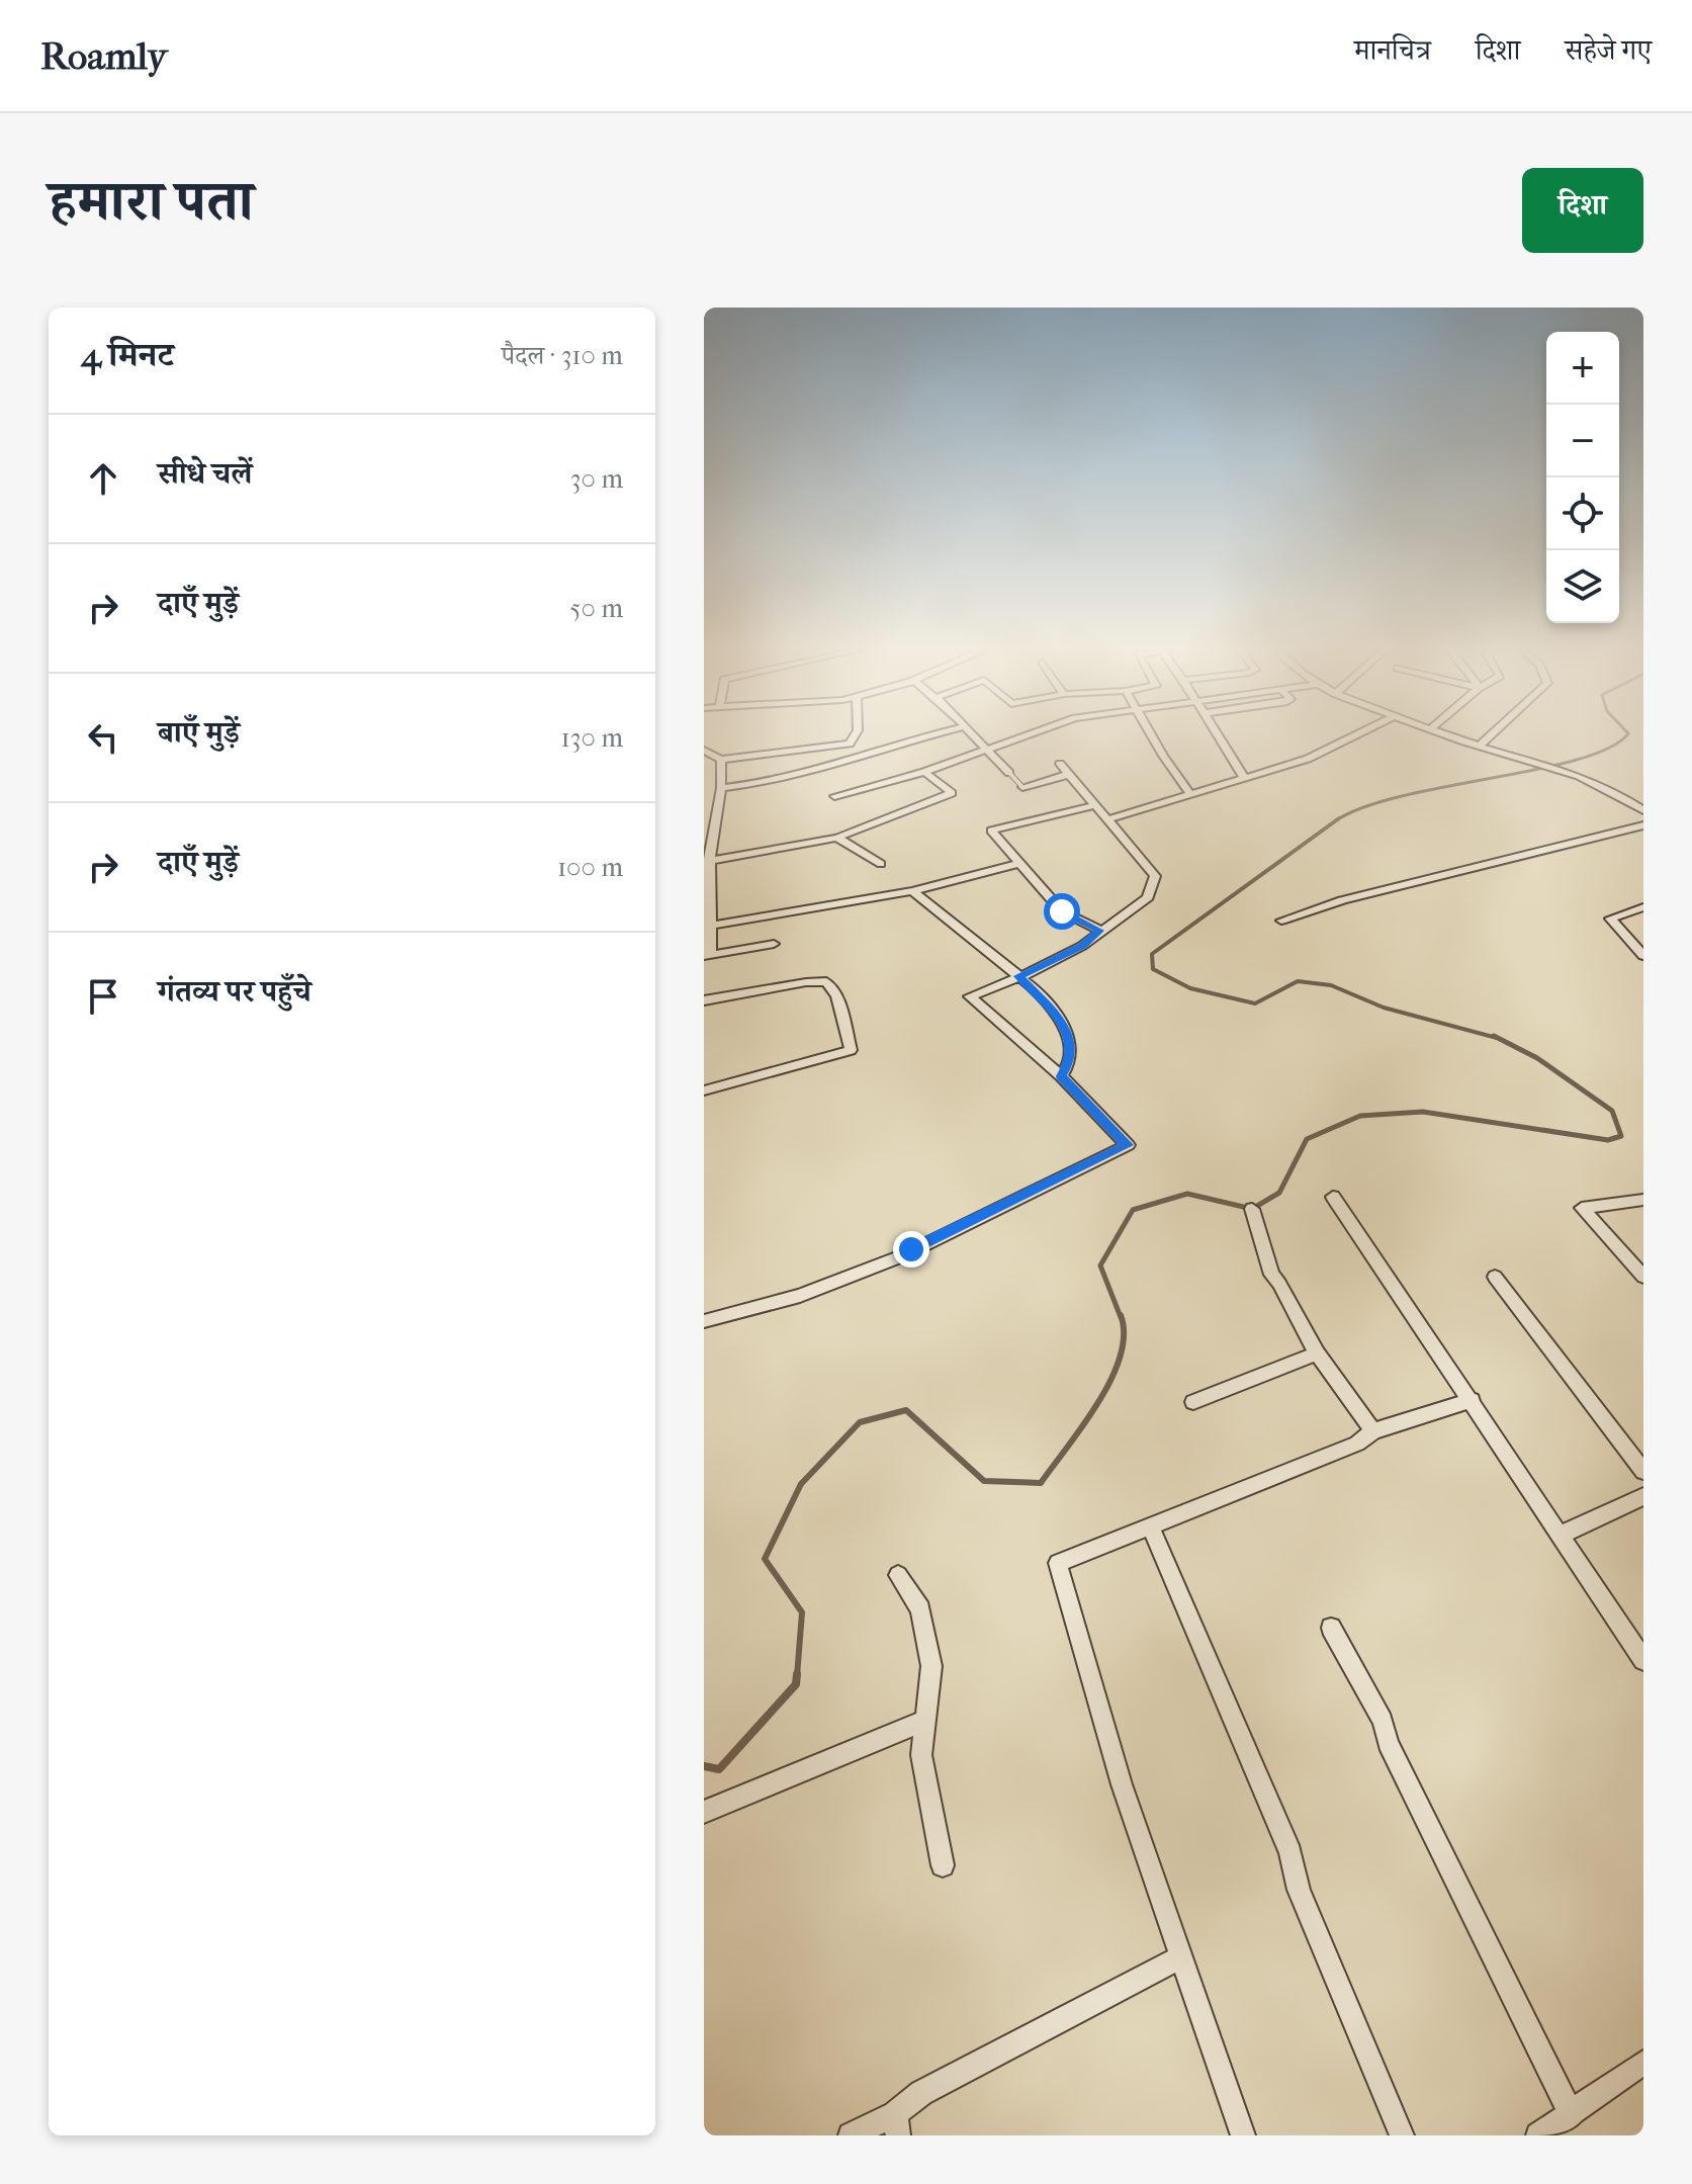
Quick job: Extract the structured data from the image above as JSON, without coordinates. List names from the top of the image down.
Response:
{
  "page": {
    "header": "Roamly",
    "nav": ["मानचित्र", "दिशा", "सहेजे गए"],
    "title": "हमारा पता",
    "buttons": "दिशा",
    "heading": ["4 मिनट", "पैदल · 310 m"],
    "map_buttons": ["+", "−"],
    "list": [
      ["सीधे चलें", "30 m"],
      ["दाएँ मुड़ें", "50 m"],
      ["बाएँ मुड़ें", "130 m"],
      ["दाएँ मुड़ें", "100 m"],
      "गंतव्य पर पहुँचे"
    ]
  }
}
